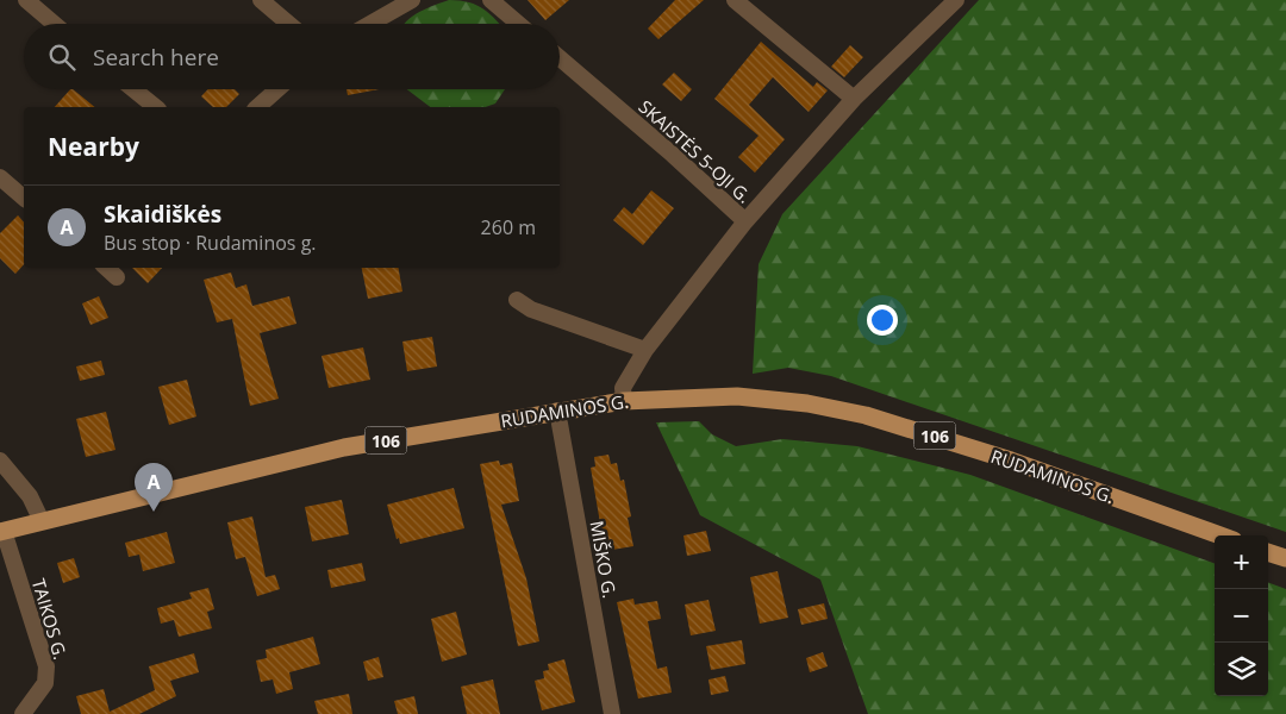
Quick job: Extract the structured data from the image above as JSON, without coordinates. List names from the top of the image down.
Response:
{
  "streets": {
    "main road": ["RUDAMINOS G.", "106"],
    "street": ["SKAISTĖS 5-OJI G.", "MIŠKO G.", "TAIKOS G."]
  },
  "crossings": [
    ["SKAISTĖS 5-OJI G.", "RUDAMINOS G."],
    ["RUDAMINOS G.", "MIŠKO G."],
    ["RUDAMINOS G.", "TAIKOS G."]
  ],
  "page": {
    "search": "Search here",
    "heading": "Nearby",
    "list": [
      {
        "mark": "A",
        "name": "Skaidiškės",
        "note": "Bus stop · Rudaminos g.",
        "value": "260 m"
      }
    ],
    "pins": "A",
    "map_buttons": ["+", "−"]
  }
}
